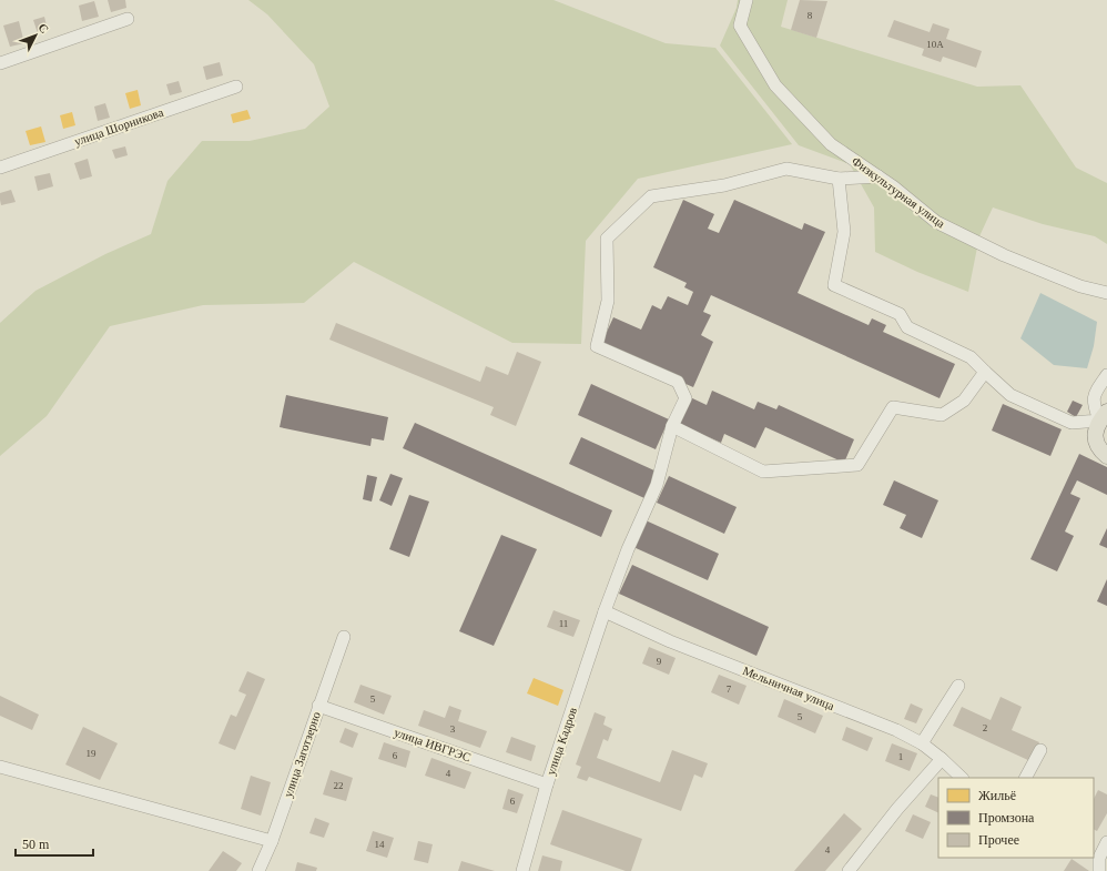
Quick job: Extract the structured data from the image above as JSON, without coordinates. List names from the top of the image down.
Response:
{
  "streets": {
    "street": [
      "улица Шорникова",
      "Физкультурная улица",
      "Мельничная улица",
      "улица Кадров",
      "улица ИВГРЭС",
      "улица Заготзерно"
    ]
  },
  "crossings": [
    ["Мельничная улица", "улица Кадров"],
    ["улица Кадров", "улица ИВГРЭС"],
    ["улица ИВГРЭС", "улица Заготзерно"]
  ],
  "house_numbers": [
    "8",
    "10А",
    "11",
    "9",
    "7",
    "5",
    "5",
    "2",
    "3",
    "19",
    "6",
    "1",
    "4",
    "22",
    "6",
    "14",
    "4"
  ],
  "legend": ["Жильё", "Промзона", "Прочее"],
  "scale_bar": "50 m",
  "north": "top right"
}
